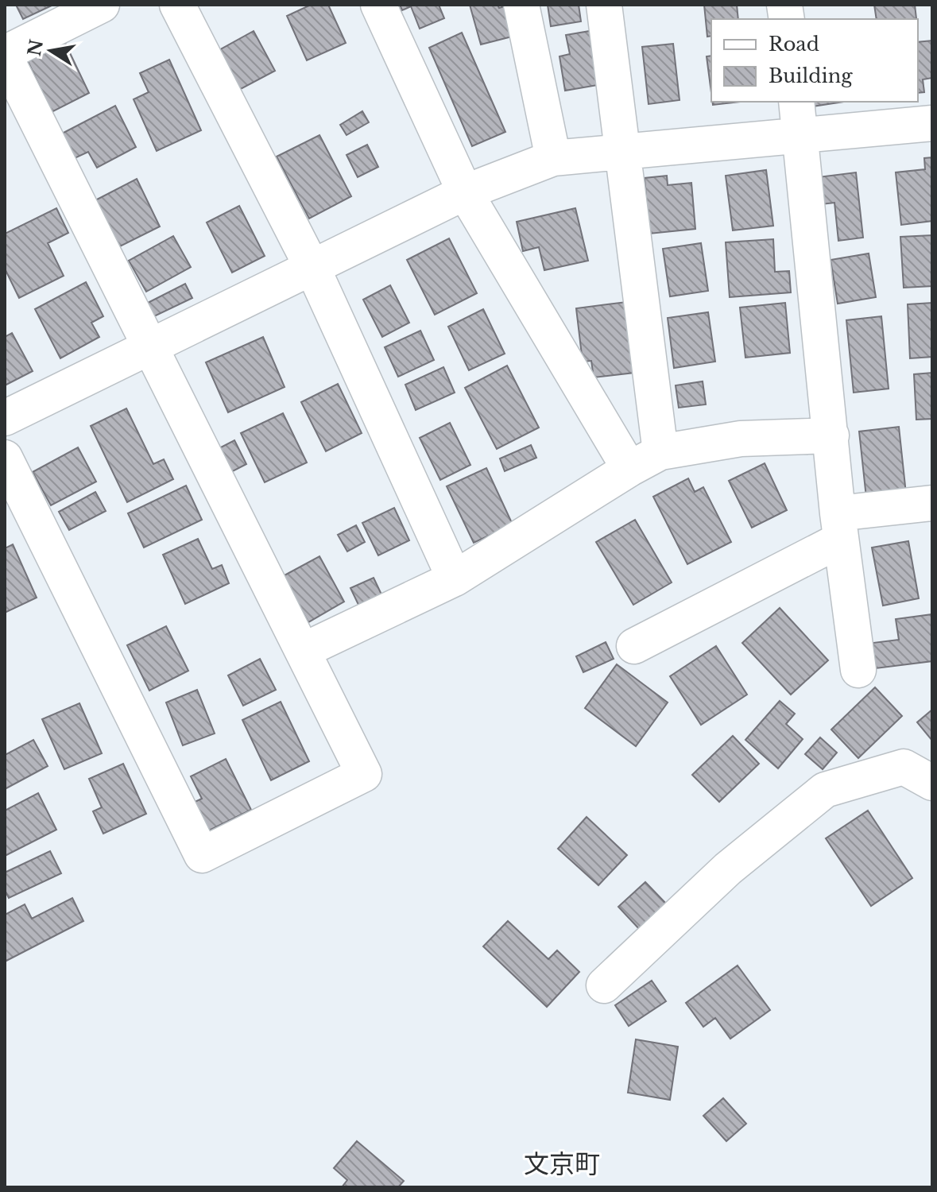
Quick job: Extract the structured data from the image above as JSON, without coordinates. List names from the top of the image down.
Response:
{
  "districts": ["文京町"],
  "legend": ["Road", "Building"],
  "north": "left"
}
